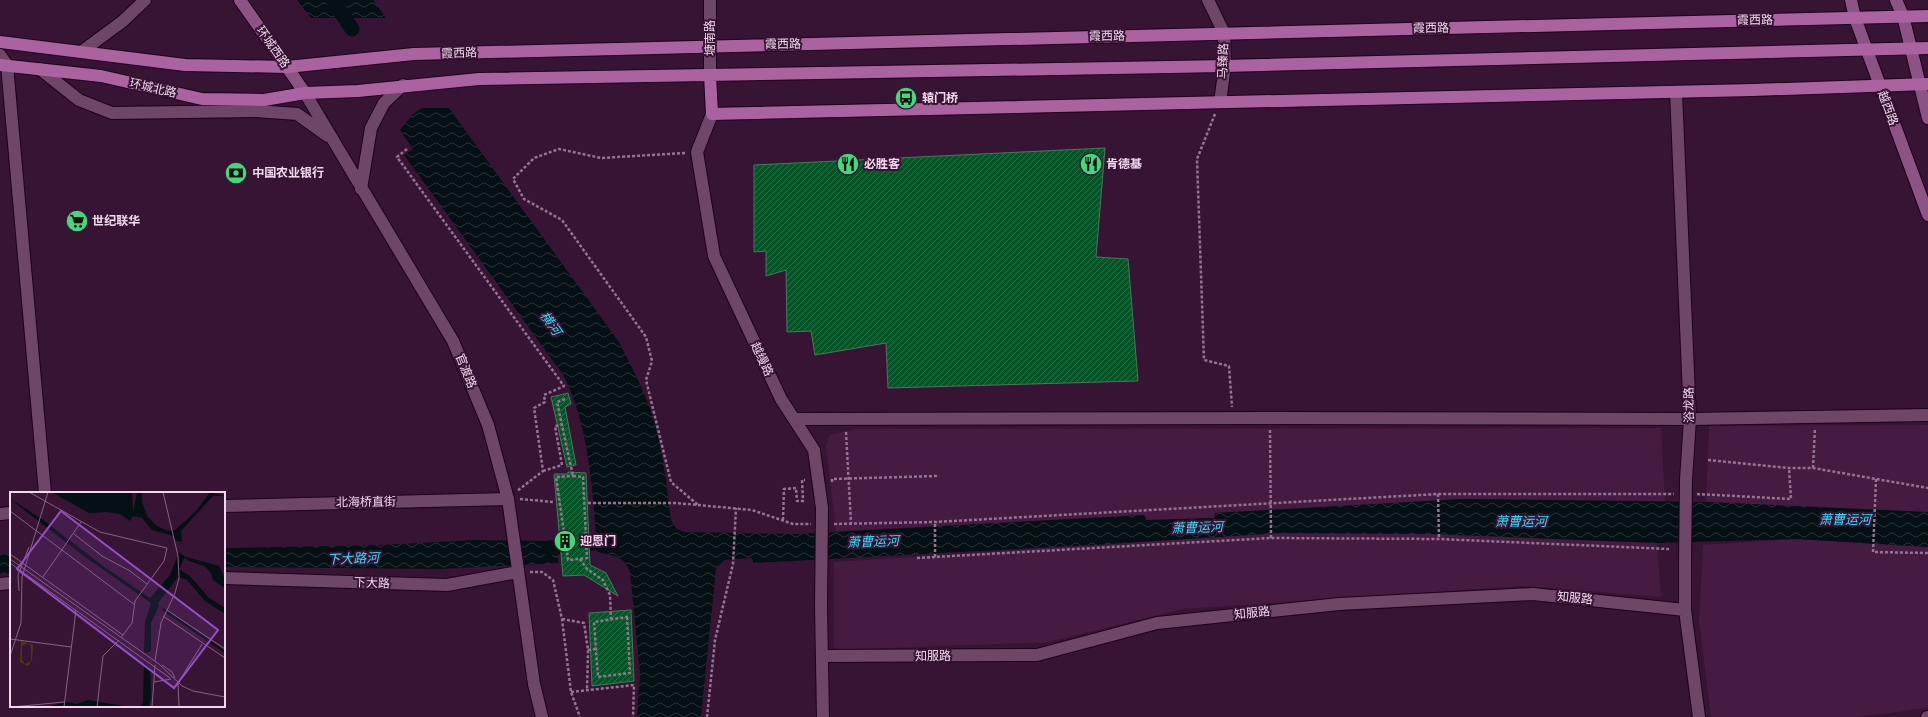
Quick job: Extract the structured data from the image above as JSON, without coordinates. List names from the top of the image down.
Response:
{
  "streets": {
    "main road": [
      "霞西路",
      "环城西路",
      "环城北路",
      "越西路"
    ],
    "street": [
      "塘南路",
      "马臻路",
      "越缦路",
      "官渡路",
      "浴龙路",
      "北海桥直街",
      "下大路",
      "知服路"
    ]
  },
  "crossings": [
    ["霞西路", "塘南路"],
    ["霞西路", "环城西路"],
    ["霞西路", "马臻路"],
    ["霞西路", "环城北路"],
    ["霞西路", "越西路"],
    ["环城西路", "环城北路"],
    ["环城西路", "官渡路"],
    ["环城北路", "官渡路"],
    ["越缦路", "知服路"],
    ["官渡路", "北海桥直街"],
    ["官渡路", "下大路"],
    ["浴龙路", "知服路"]
  ],
  "water": ["横河", "萧曹运河", "下大路河"],
  "places": {
    "bus stop": ["辕门桥"],
    "restaurant": ["必胜客", "肯德基"],
    "bank": ["中国农业银行"],
    "supermarket": ["世纪联华"],
    "building": ["迎恩门"]
  }
}
